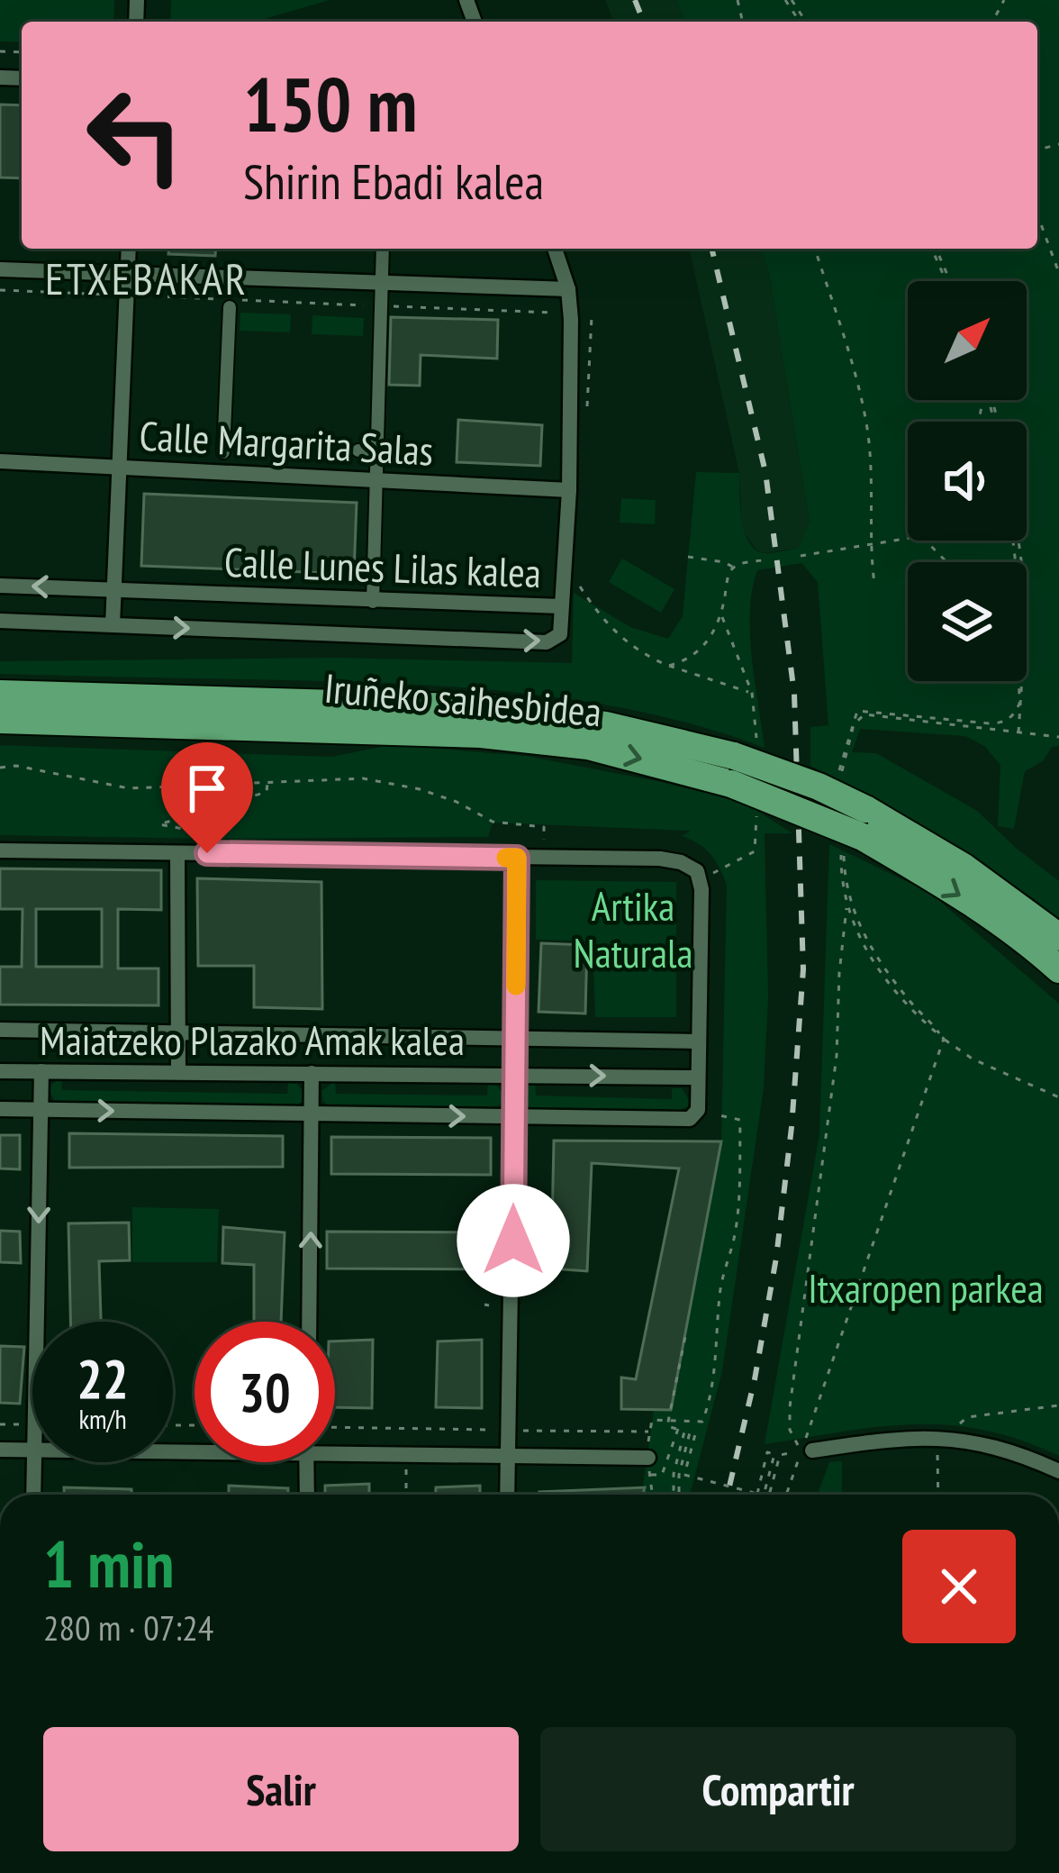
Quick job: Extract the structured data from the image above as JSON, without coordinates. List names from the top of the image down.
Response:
{
  "streets": {
    "highway": ["Iruñeko saihesbidea"],
    "street": ["Calle Margarita Salas", "Calle Lunes Lilas kalea", "Maiatzeko Plazako Amak kalea"]
  },
  "districts": ["ETXEBAKAR"],
  "parks": ["Artika Naturala", "Itxaropen parkea"],
  "north": "top right",
  "page": {
    "turn": ["150 m", "Shirin Ebadi kalea"],
    "speed": "22 km/h",
    "limit": "30",
    "heading": ["1 min", "280 m · 07:24"],
    "buttons": ["Salir", "Compartir"]
  }
}
